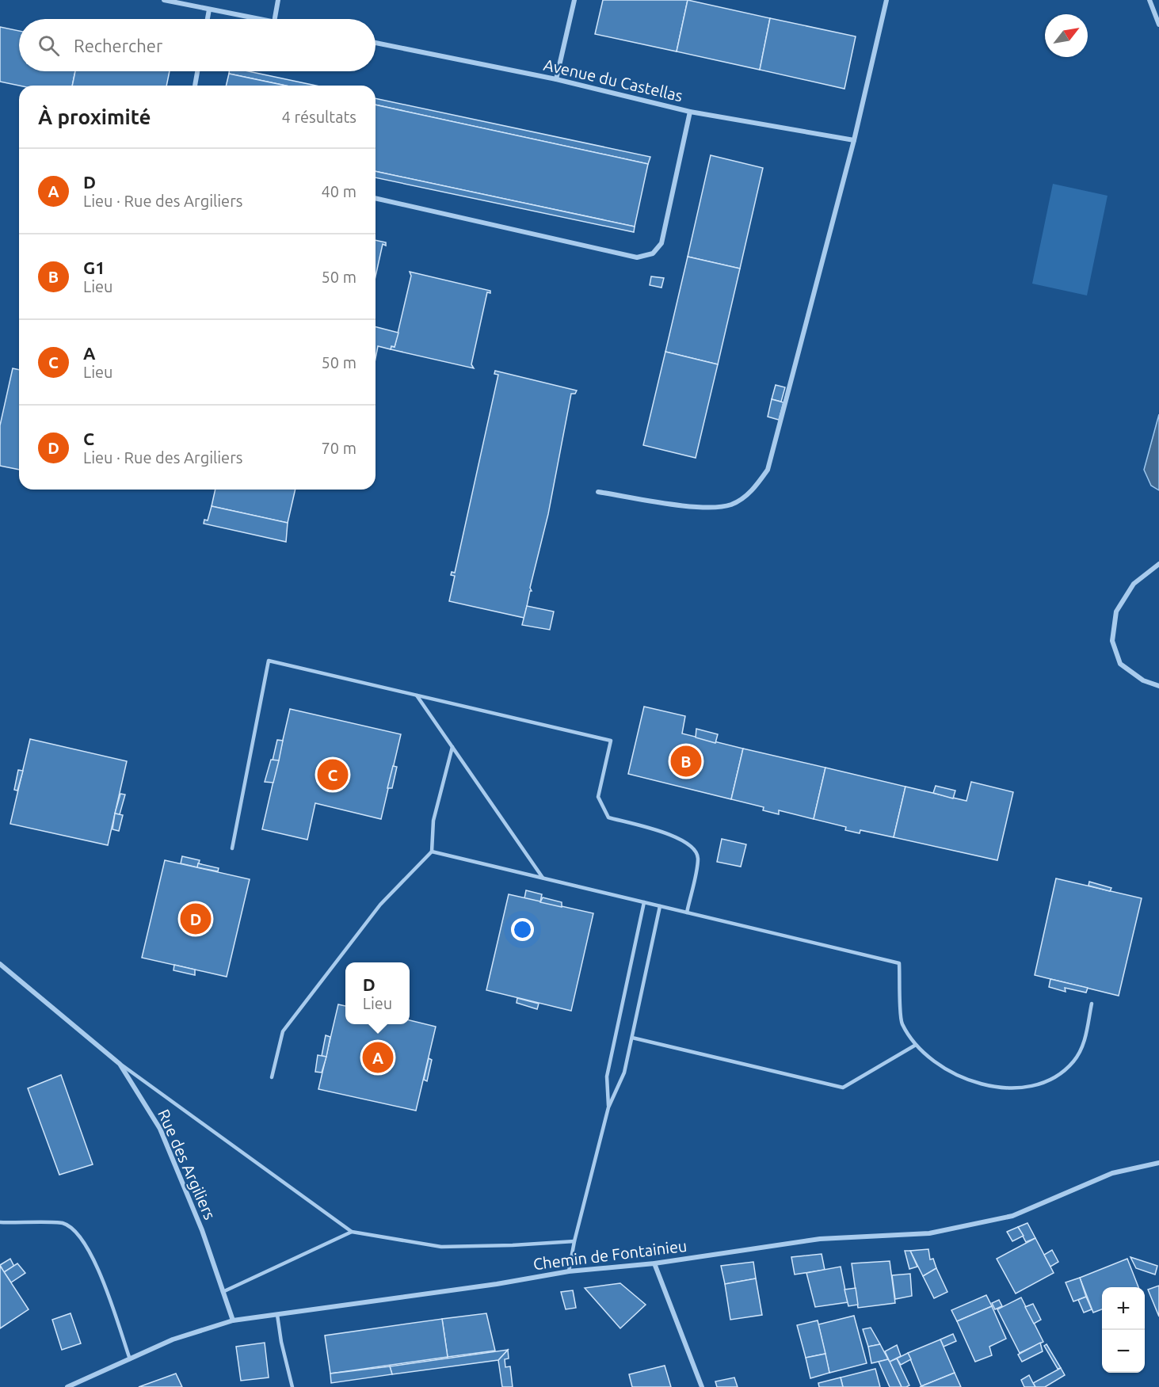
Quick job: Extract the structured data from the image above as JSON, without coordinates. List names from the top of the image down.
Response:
{
  "streets": {
    "street": ["Avenue du Castellas", "Rue des Argiliers", "Chemin de Fontainieu"]
  },
  "crossings": [
    ["Rue des Argiliers", "Chemin de Fontainieu"]
  ],
  "north": "top right",
  "page": {
    "search": "Rechercher",
    "heading": ["À proximité", "4 résultats"],
    "list": [
      {
        "mark": "A",
        "name": "D",
        "note": "Lieu · Rue des Argiliers",
        "value": "40 m"
      },
      {
        "mark": "B",
        "name": "G1",
        "note": "Lieu",
        "value": "50 m"
      },
      {
        "mark": "C",
        "name": "A",
        "note": "Lieu",
        "value": "50 m"
      },
      {
        "mark": "D",
        "name": "C",
        "note": "Lieu · Rue des Argiliers",
        "value": "70 m"
      }
    ],
    "pins": [
      "B",
      "C",
      "D",
      "A"
    ],
    "popup": ["D", "Lieu"],
    "map_buttons": ["+", "−"]
  }
}
